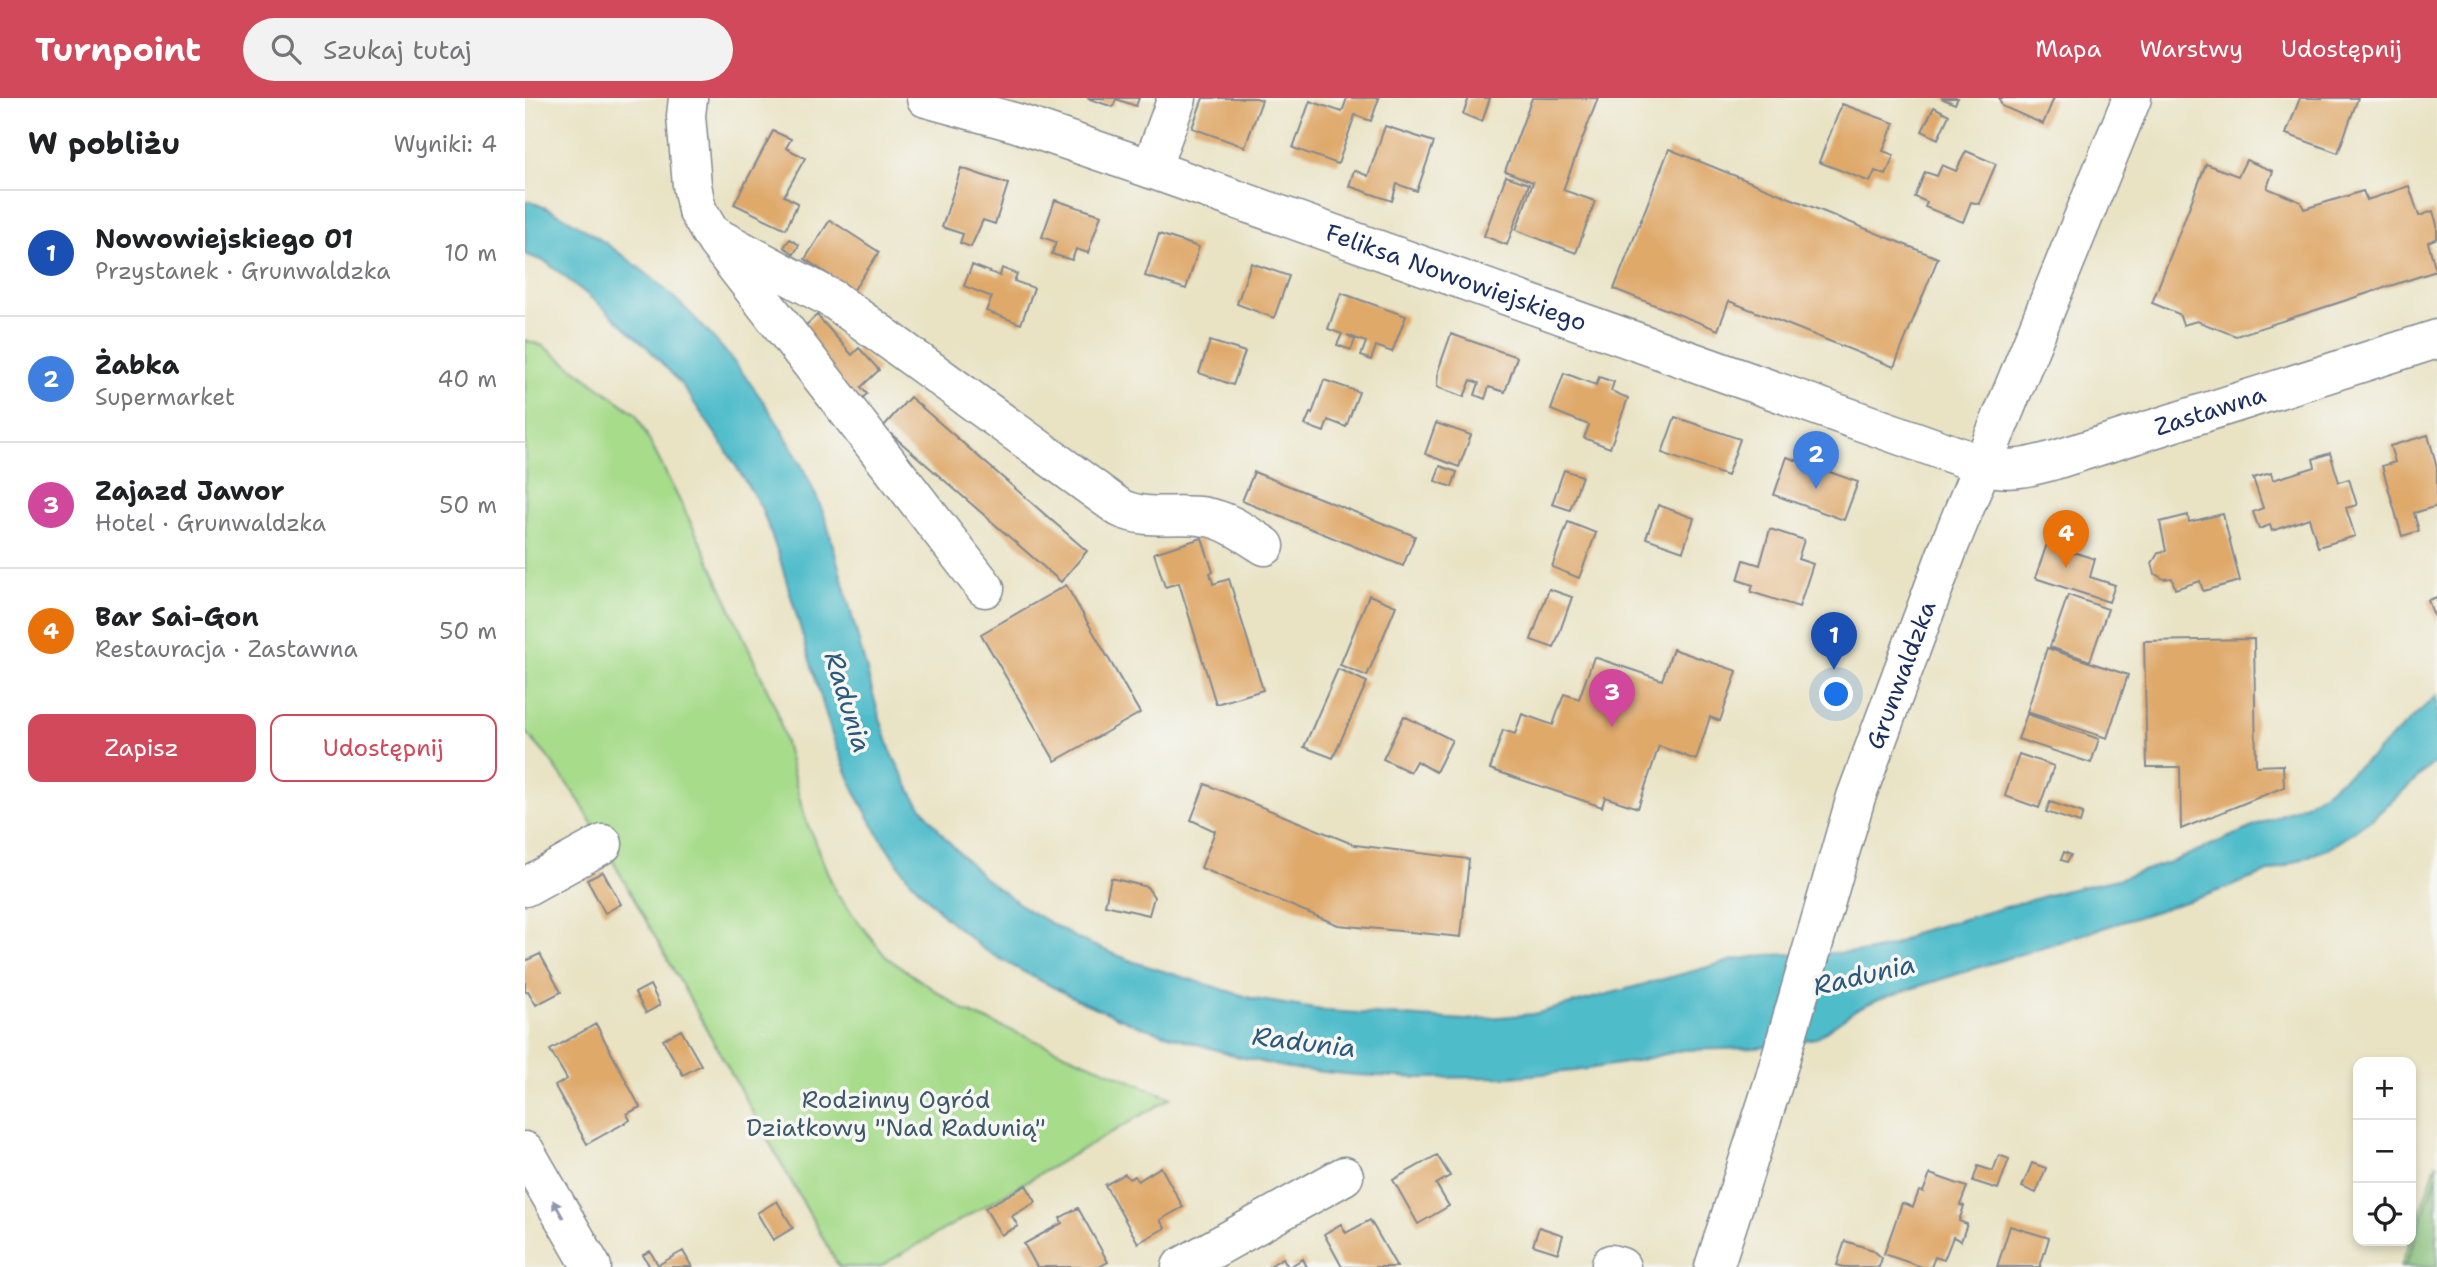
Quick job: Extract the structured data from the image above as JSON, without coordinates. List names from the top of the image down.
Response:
{
  "streets": {
    "main road": ["Feliksa Nowowiejskiego", "Zastawna", "Grunwaldzka"]
  },
  "crossings": [
    ["Feliksa Nowowiejskiego", "Zastawna"],
    ["Feliksa Nowowiejskiego", "Grunwaldzka"],
    ["Zastawna", "Grunwaldzka"]
  ],
  "water": ["Radunia"],
  "parks": ["Rodzinny Ogród Działkowy \"Nad Radunią\""],
  "page": {
    "header": "Turnpoint",
    "search": "Szukaj tutaj",
    "nav": ["Mapa", "Warstwy", "Udostępnij"],
    "heading": ["W pobliżu", "Wyniki: 4"],
    "list": [
      {
        "mark": "1",
        "name": "Nowowiejskiego 01",
        "note": "Przystanek · Grunwaldzka",
        "value": "10 m"
      },
      {
        "mark": "2",
        "name": "Żabka",
        "note": "Supermarket",
        "value": "40 m"
      },
      {
        "mark": "3",
        "name": "Zajazd Jawor",
        "note": "Hotel · Grunwaldzka",
        "value": "50 m"
      },
      {
        "mark": "4",
        "name": "Bar Sai-Gon",
        "note": "Restauracja · Zastawna",
        "value": "50 m"
      }
    ],
    "pins": [
      "2",
      "4",
      "1",
      "3"
    ],
    "buttons": ["Zapisz", "Udostępnij"],
    "map_buttons": ["+", "−"]
  }
}
